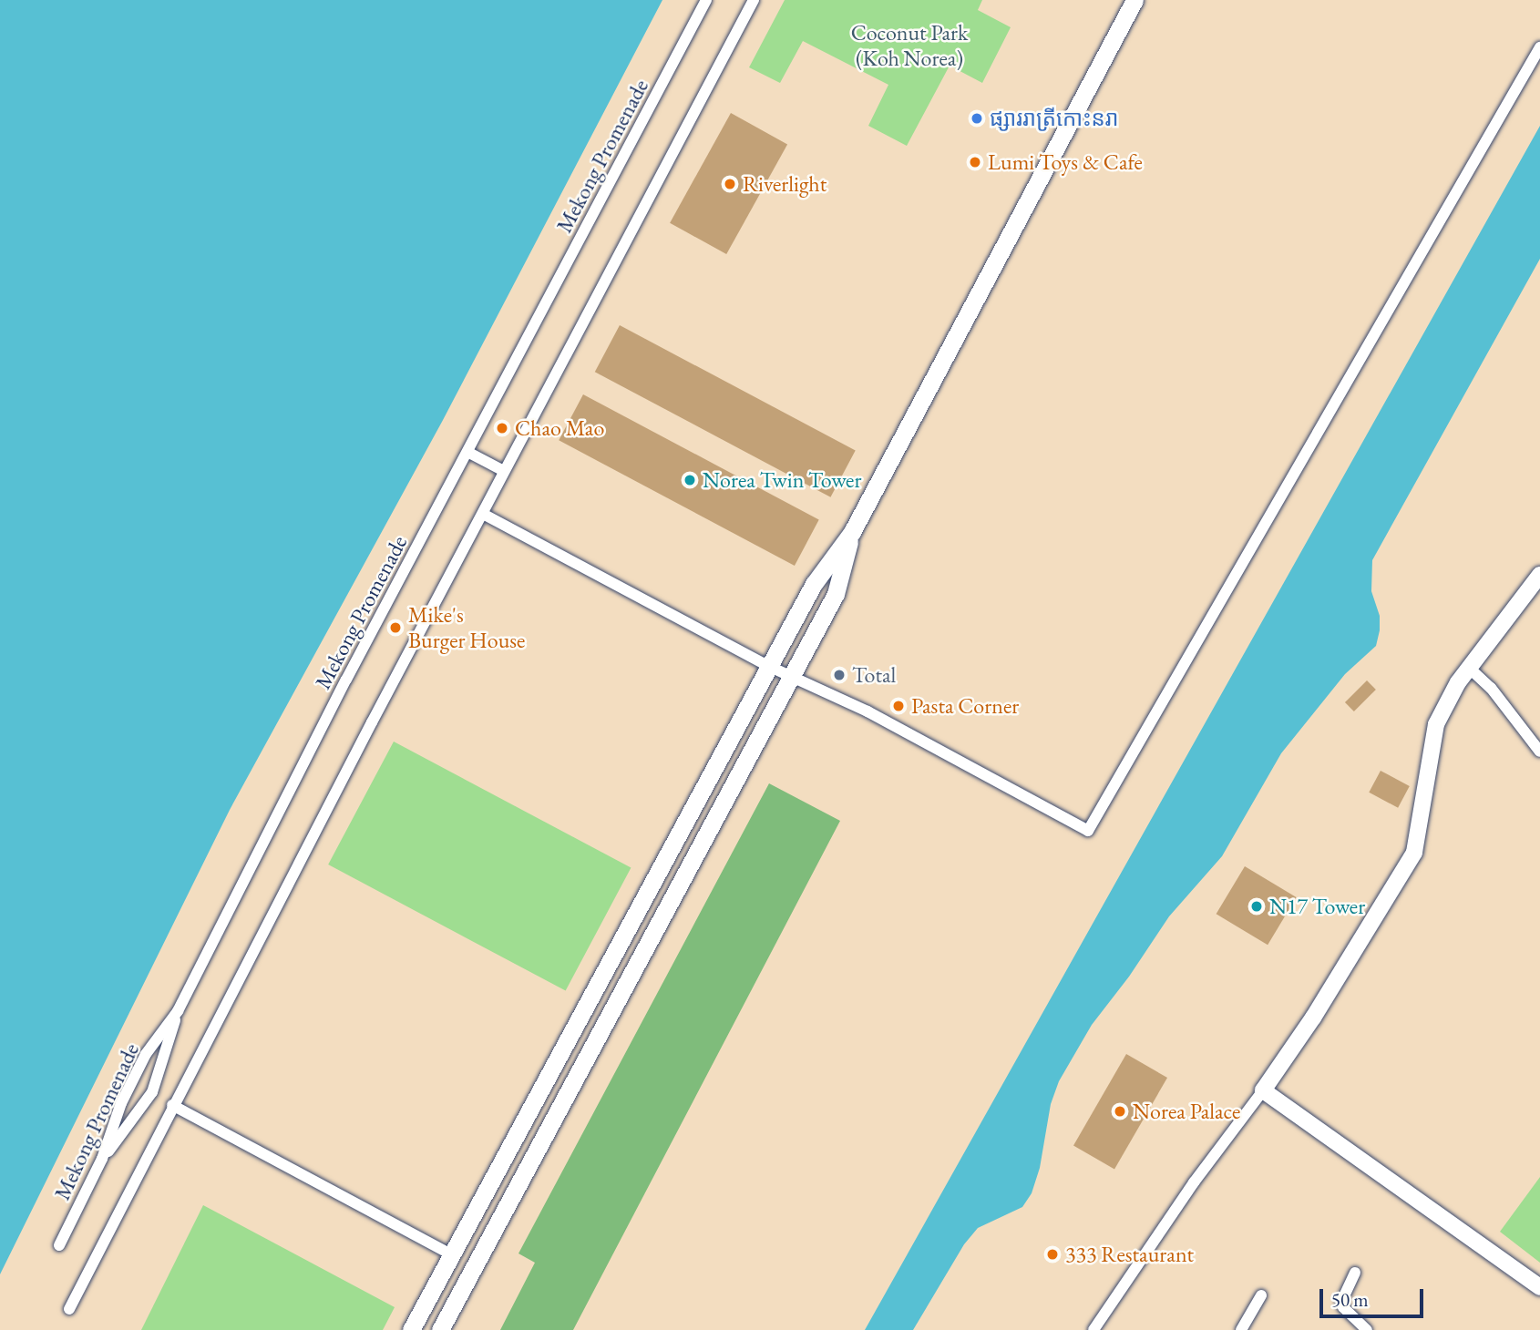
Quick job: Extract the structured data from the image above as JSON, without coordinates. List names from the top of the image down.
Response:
{
  "streets": {
    "street": ["Mekong Promenade"]
  },
  "parks": ["Coconut Park (Koh Norea)"],
  "places": [
    "ផ្សាររាត្រីកោះនរា",
    "Lumi Toys & Cafe",
    "Riverlight",
    "Chao Mao",
    "Norea Twin Tower",
    "Mike's Burger House",
    "Total",
    "Pasta Corner",
    "N17 Tower",
    "Norea Palace",
    "333 Restaurant"
  ],
  "scale_bar": "50 m"
}
